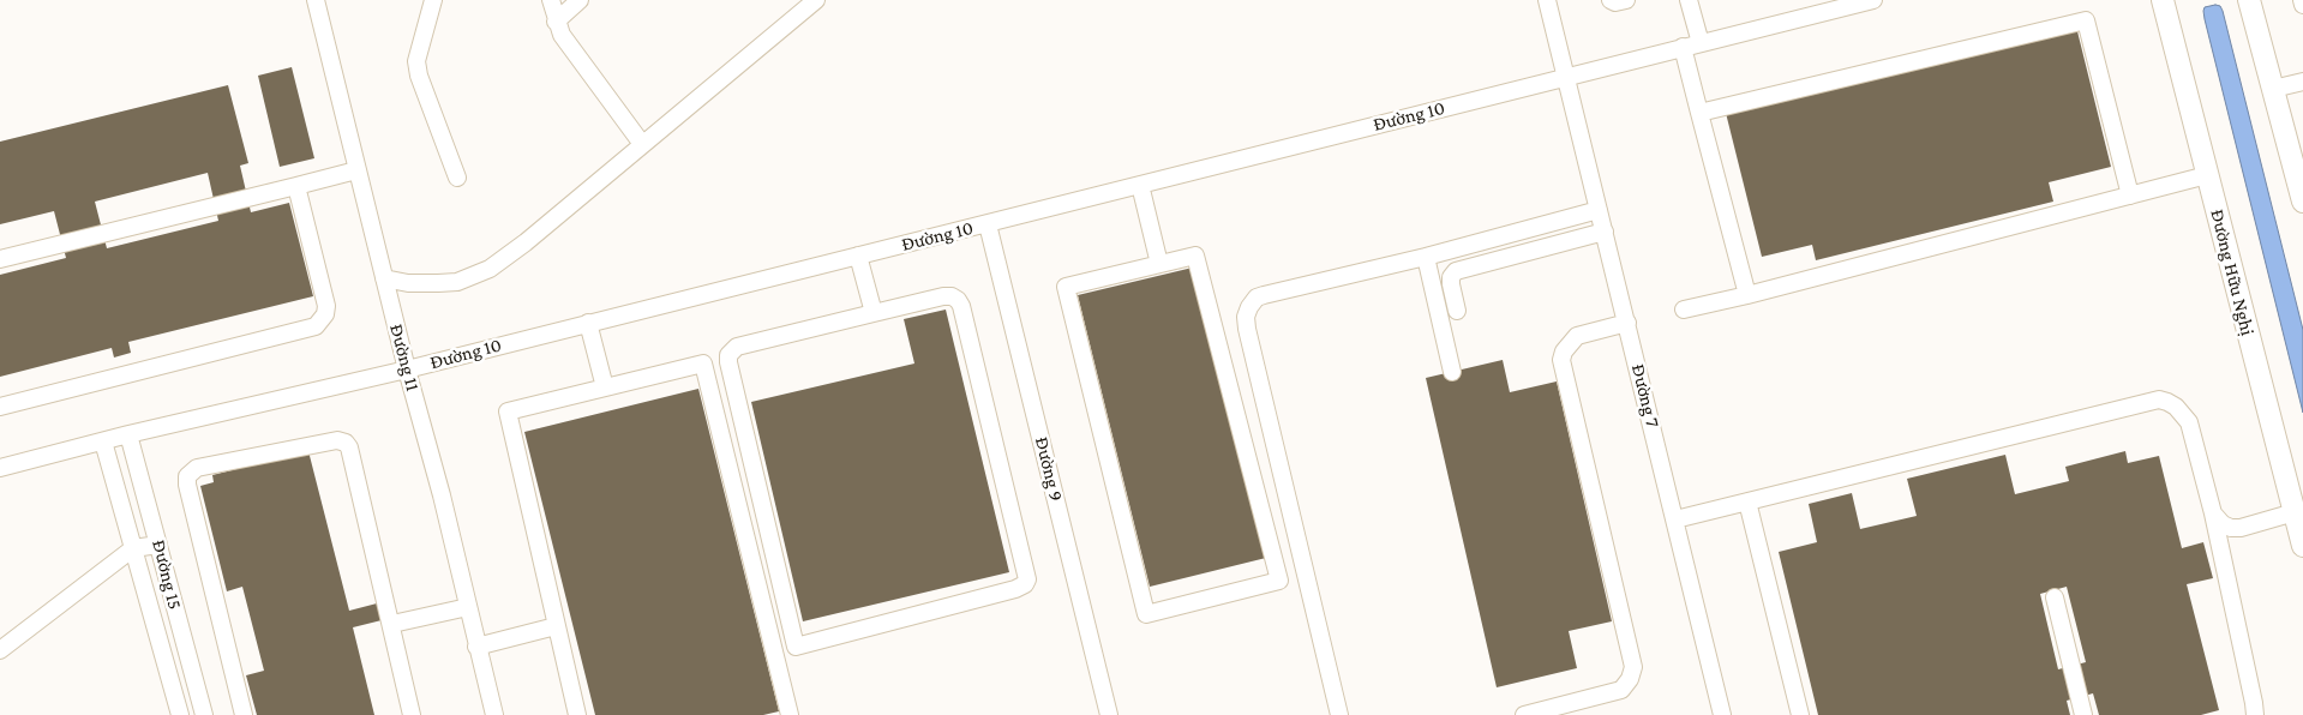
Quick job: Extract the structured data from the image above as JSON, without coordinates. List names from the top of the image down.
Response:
{
  "streets": {
    "main road": ["Đường Hữu Nghị"],
    "street": [
      "Đường 10",
      "Đường 11",
      "Đường 7",
      "Đường 9",
      "Đường 15"
    ]
  },
  "crossings": [
    ["Đường 10", "Đường 11"],
    ["Đường 10", "Đường 7"],
    ["Đường 10", "Đường 9"],
    ["Đường 10", "Đường 15"]
  ]
}
